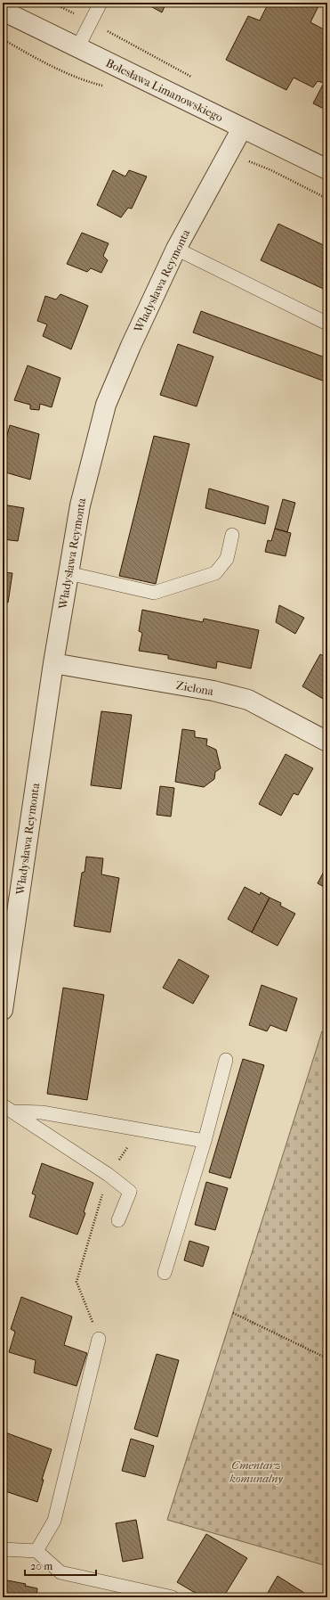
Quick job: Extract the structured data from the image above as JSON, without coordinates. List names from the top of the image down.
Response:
{
  "streets": {
    "street": ["Bolesława Limanowskiego", "Władysława Reymonta", "Zielona"]
  },
  "crossings": [
    ["Bolesława Limanowskiego", "Władysława Reymonta"],
    ["Władysława Reymonta", "Zielona"]
  ],
  "parks": ["Cmentarz komunalny"],
  "scale_bar": "20 m"
}
